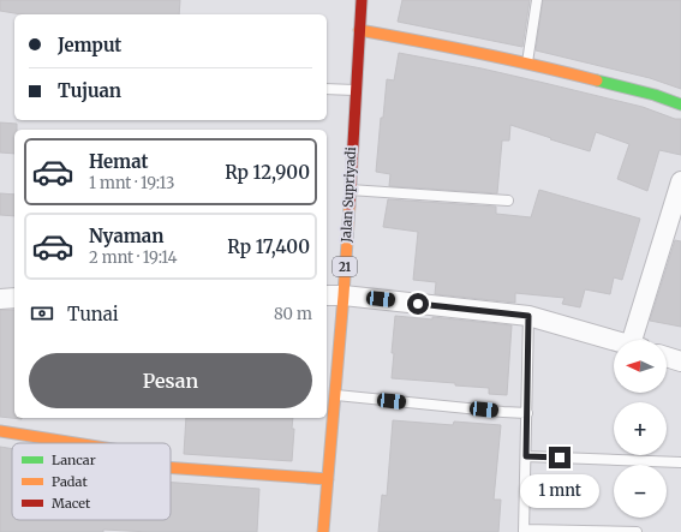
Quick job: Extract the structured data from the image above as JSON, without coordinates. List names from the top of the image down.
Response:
{
  "streets": {
    "main road": ["Jalan Supriyadi", "21"]
  },
  "legend": ["Lancar", "Padat", "Macet"],
  "north": "left",
  "page": {
    "banner": ["Jemput", "Tujuan"],
    "list": [
      {
        "name": "Hemat",
        "note": "1 mnt · 19:13",
        "value": "Rp 12,900"
      },
      {
        "name": "Nyaman",
        "note": "2 mnt · 19:14",
        "value": "Rp 17,400"
      }
    ],
    "pay": ["Tunai", "80 m"],
    "map_buttons": ["+", "−"],
    "buttons": "Pesan",
    "bubble": "1 mnt"
  }
}
